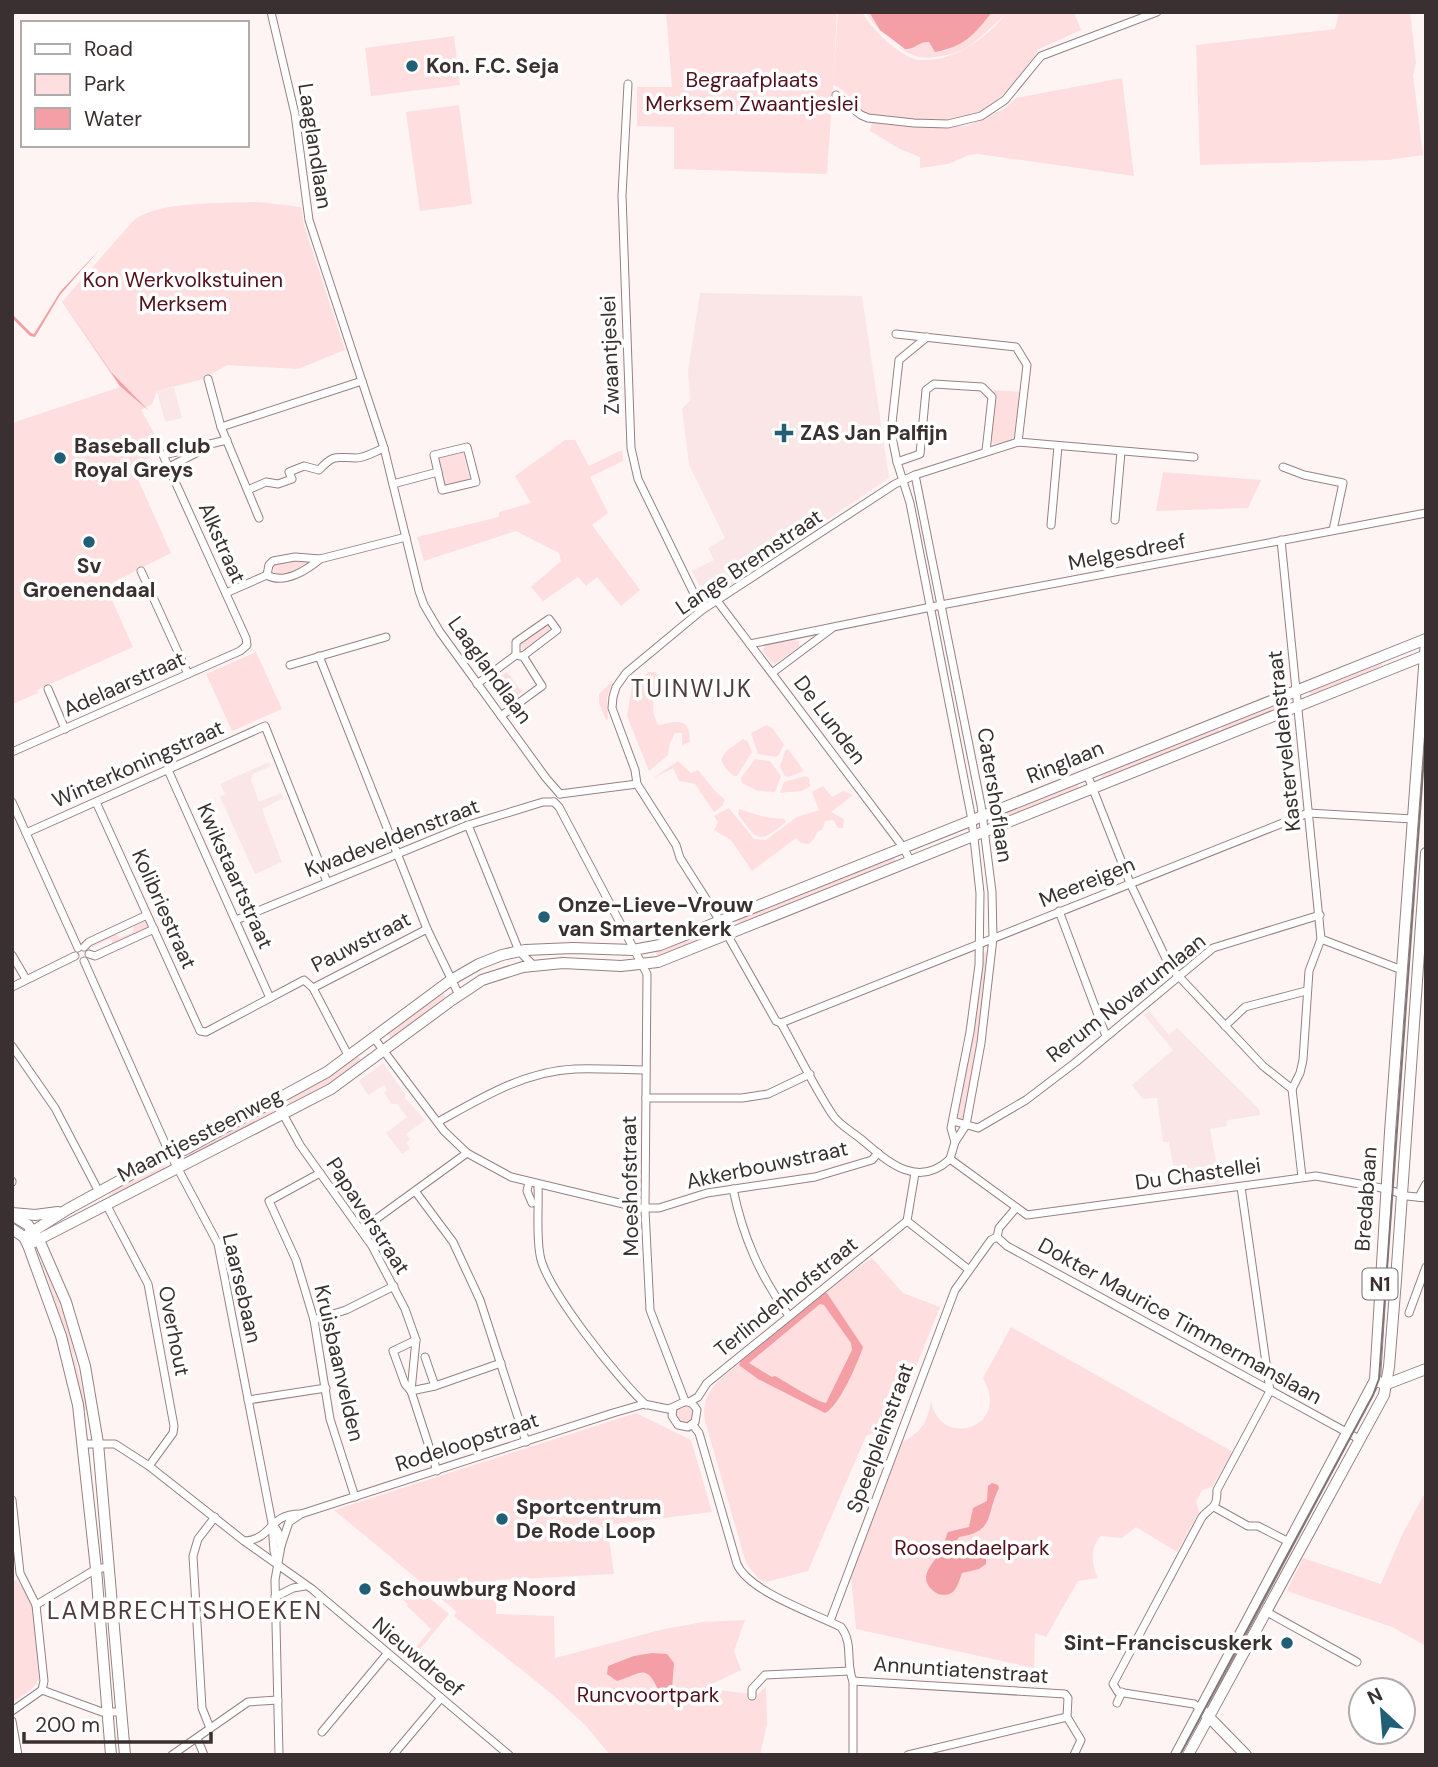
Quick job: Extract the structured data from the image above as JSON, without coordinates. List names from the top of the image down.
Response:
{
  "streets": {
    "street": [
      "Laaglandlaan",
      "Zwaantjeslei",
      "Alkstraat",
      "Melgesdreef",
      "Lange Bremstraat",
      "Adelaarstraat",
      "De Lunden",
      "Kasterveldenstraat",
      "Ringlaan",
      "Winterkoningstraat",
      "Catershoflaan",
      "Kwadeveldenstraat",
      "Kwikstaartstraat",
      "Meereigen",
      "Kolibriestraat",
      "Pauwstraat",
      "Rerum Novarumlaan",
      "Maantjessteenweg",
      "Akkerbouwstraat",
      "Du Chastellei",
      "Moeshofstraat",
      "Bredabaan",
      "Papaverstraat",
      "N1",
      "Laarsebaan",
      "Terlindenhofstraat",
      "Dokter Maurice Timmermanslaan",
      "Overhout",
      "Kruisbaanvelden",
      "Speelpleinstraat",
      "Rodeloopstraat",
      "Nieuwdreef",
      "Annuntiatenstraat"
    ]
  },
  "crossings": [
    ["Zwaantjeslei", "Lange Bremstraat"],
    ["Alkstraat", "Adelaarstraat"],
    ["Melgesdreef", "De Lunden"],
    ["Melgesdreef", "Kasterveldenstraat"],
    ["Melgesdreef", "Catershoflaan"],
    ["Lange Bremstraat", "De Lunden"],
    ["Lange Bremstraat", "Catershoflaan"],
    ["De Lunden", "Ringlaan"],
    ["Kasterveldenstraat", "Ringlaan"],
    ["Kasterveldenstraat", "Meereigen"],
    ["Kasterveldenstraat", "Rerum Novarumlaan"],
    ["Ringlaan", "Catershoflaan"],
    ["Ringlaan", "Maantjessteenweg"],
    ["Ringlaan", "Bredabaan"],
    ["Winterkoningstraat", "Kwadeveldenstraat"],
    ["Winterkoningstraat", "Kwikstaartstraat"],
    ["Winterkoningstraat", "Kolibriestraat"],
    ["Winterkoningstraat", "Laarsebaan"],
    ["Catershoflaan", "Meereigen"],
    ["Catershoflaan", "Rerum Novarumlaan"],
    ["Kwadeveldenstraat", "Kwikstaartstraat"],
    ["Kwikstaartstraat", "Pauwstraat"],
    ["Meereigen", "Bredabaan"],
    ["Kolibriestraat", "Pauwstraat"],
    ["Maantjessteenweg", "Akkerbouwstraat"],
    ["Maantjessteenweg", "Moeshofstraat"],
    ["Maantjessteenweg", "Papaverstraat"],
    ["Maantjessteenweg", "Laarsebaan"],
    ["Maantjessteenweg", "Overhout"],
    ["Akkerbouwstraat", "Moeshofstraat"],
    ["Du Chastellei", "Bredabaan"],
    ["Du Chastellei", "Speelpleinstraat"],
    ["Moeshofstraat", "Terlindenhofstraat"],
    ["Bredabaan", "Dokter Maurice Timmermanslaan"],
    ["Papaverstraat", "Kruisbaanvelden"],
    ["Laarsebaan", "Rodeloopstraat"],
    ["Laarsebaan", "Nieuwdreef"],
    ["Dokter Maurice Timmermanslaan", "Speelpleinstraat"],
    ["Overhout", "Nieuwdreef"],
    ["Kruisbaanvelden", "Rodeloopstraat"]
  ],
  "districts": ["TUINWIJK", "LAMBRECHTSHOEKEN"],
  "parks": [
    "Begraafplaats Merksem Zwaantjeslei",
    "Kon Werkvolkstuinen Merksem",
    "Roosendaelpark",
    "Runcvoortpark"
  ],
  "places": {
    "other": [
      "Kon. F.C. Seja",
      "Baseball club Royal Greys",
      "Sv Groenendaal",
      "Onze-Lieve-Vrouw van Smartenkerk",
      "Sportcentrum De Rode Loop",
      "Schouwburg Noord",
      "Sint-Franciscuskerk"
    ],
    "health": ["ZAS Jan Palfijn"]
  },
  "legend": ["Road", "Park", "Water"],
  "scale_bar": "200 m",
  "north": "top left"
}
